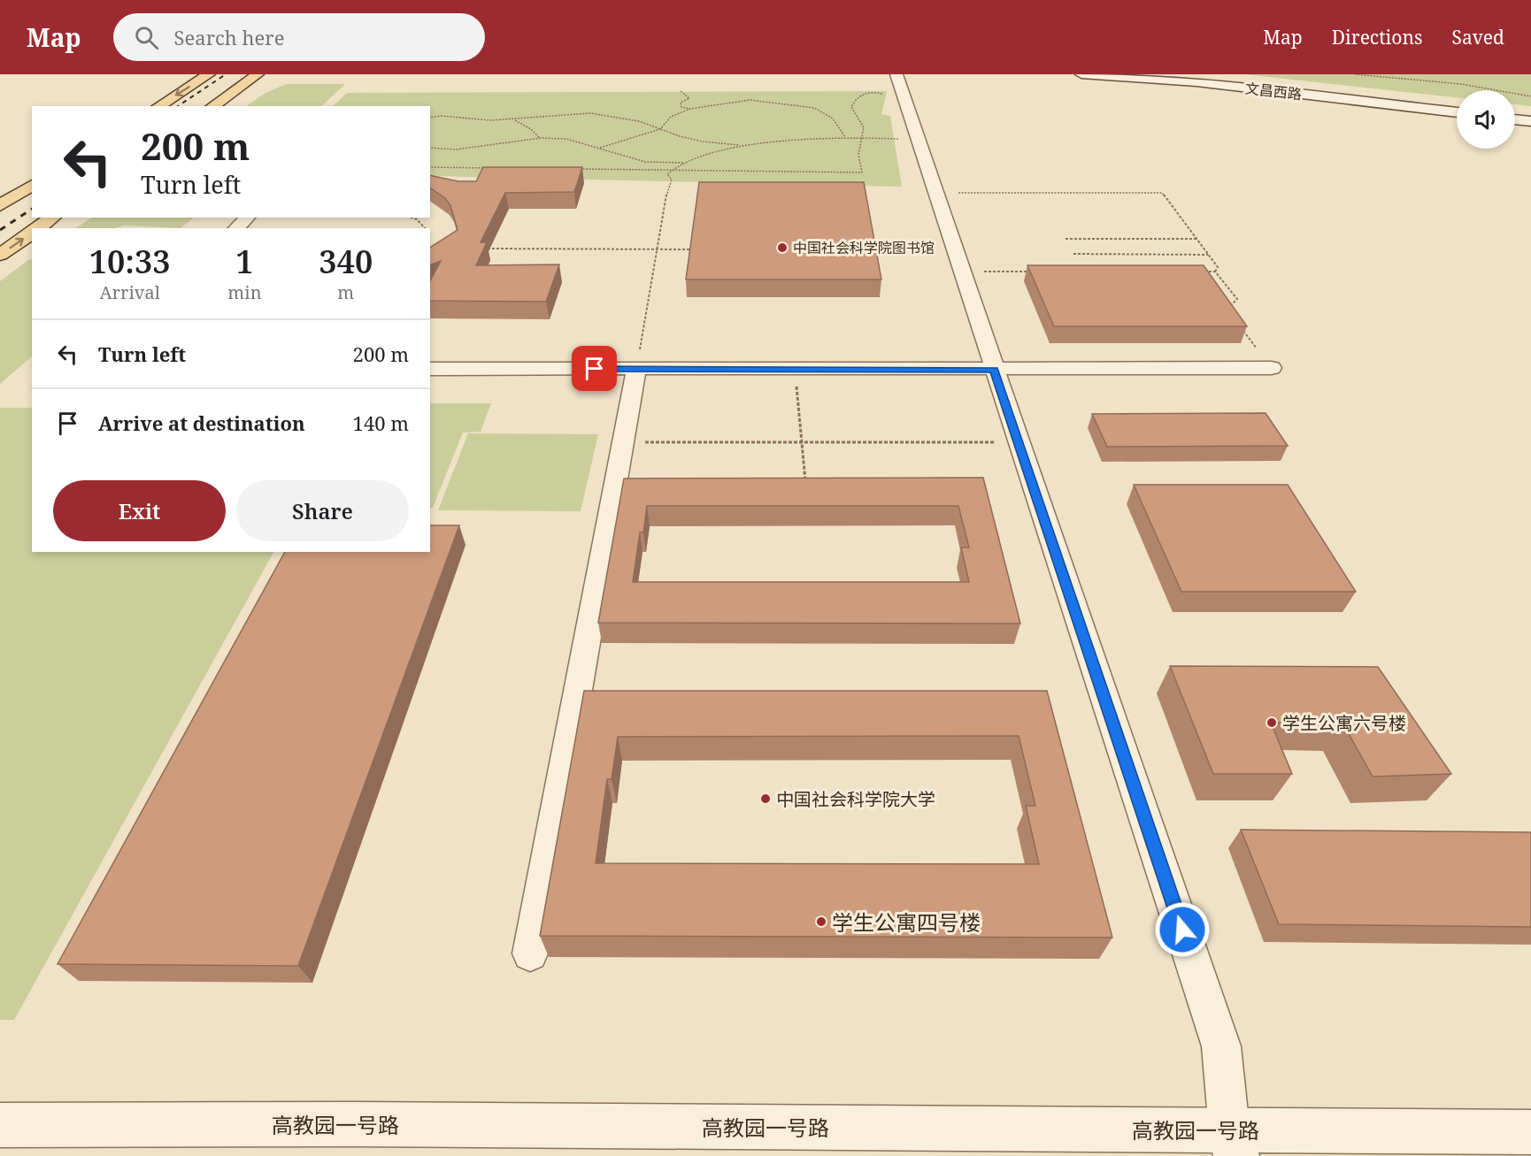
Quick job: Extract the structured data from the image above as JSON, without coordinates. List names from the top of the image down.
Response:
{
  "streets": {
    "main road": ["文昌西路", "高教园一号路"]
  },
  "places": [
    "中国社会科学院图书馆",
    "学生公寓六号楼",
    "中国社会科学院大学",
    "学生公寓四号楼"
  ],
  "page": {
    "header": "Map",
    "search": "Search here",
    "nav": ["Map", "Directions", "Saved"],
    "turn": ["200 m", "Turn left"],
    "eta": [
      "10:33",
      "Arrival",
      "1",
      "min",
      "340",
      "m"
    ],
    "list": [
      {
        "name": "Turn left",
        "value": "200 m"
      },
      {
        "name": "Arrive at destination",
        "value": "140 m"
      }
    ],
    "buttons": ["Exit", "Share"]
  }
}
